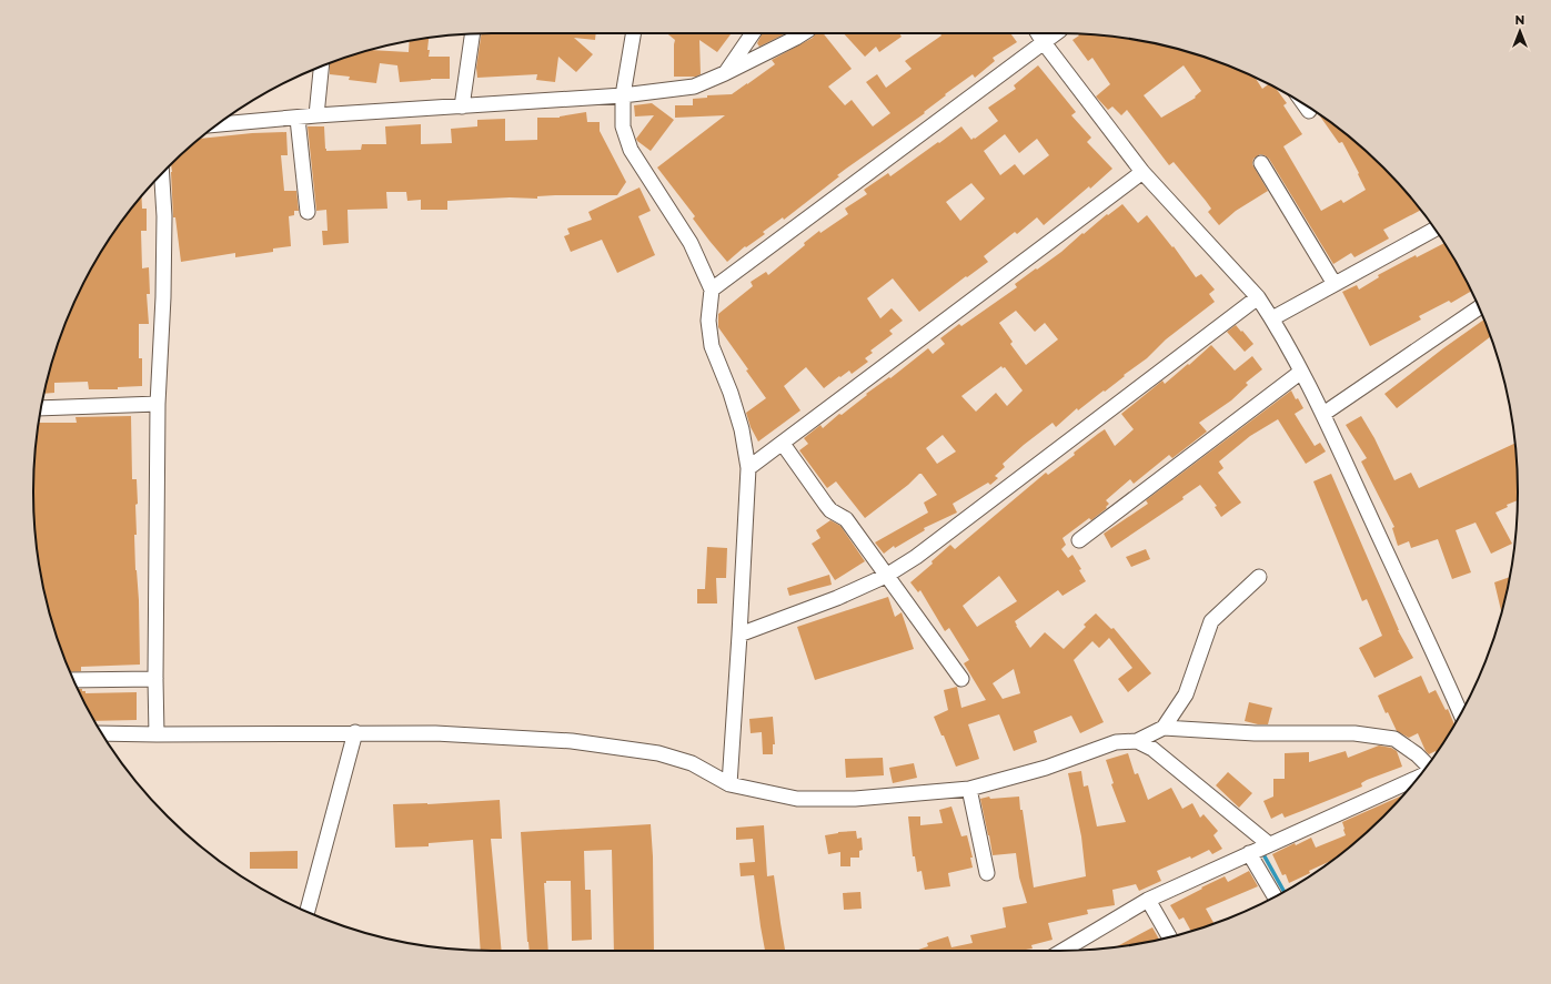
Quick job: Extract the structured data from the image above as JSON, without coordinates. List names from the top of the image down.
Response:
{
  "north": "top"
}
